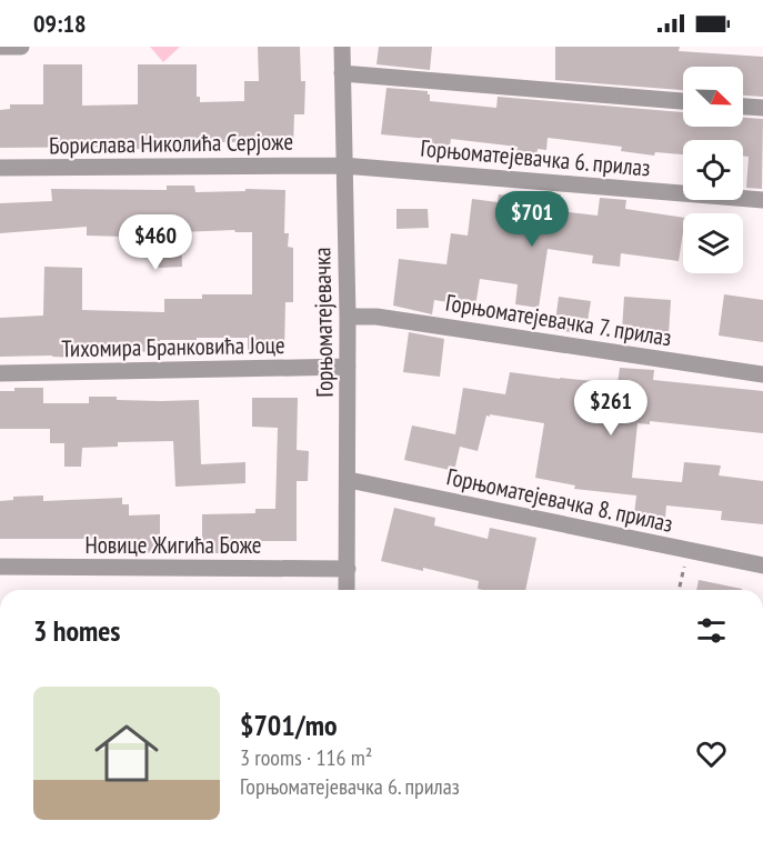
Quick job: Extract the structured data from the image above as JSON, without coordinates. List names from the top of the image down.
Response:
{
  "streets": {
    "street": [
      "Борислава Николића Серјоже",
      "Горњоматејевачка 6. прилаз",
      "Горњоматејевачка 7. прилаз",
      "Горњоматејевачка",
      "Тихомира Бранковића Јоце",
      "Горњоматејевачка 8. прилаз",
      "Новице Жигића Боже"
    ]
  },
  "crossings": [
    ["Борислава Николића Серјоже", "Горњоматејевачка 6. прилаз"],
    ["Борислава Николића Серјоже", "Горњоматејевачка"],
    ["Горњоматејевачка 6. прилаз", "Горњоматејевачка"],
    ["Горњоматејевачка 7. прилаз", "Горњоматејевачка"],
    ["Горњоматејевачка", "Тихомира Бранковића Јоце"],
    ["Горњоматејевачка", "Горњоматејевачка 8. прилаз"],
    ["Горњоматејевачка", "Новице Жигића Боже"]
  ],
  "north": "bottom right",
  "page": {
    "status": "09:18",
    "price": ["$701", "$460", "$261"],
    "heading": "3 homes",
    "list": [
      {
        "name": "$701/mo",
        "note": "3 rooms · 116 m² · Горњоматејевачка 6. прилаз"
      }
    ]
  }
}
